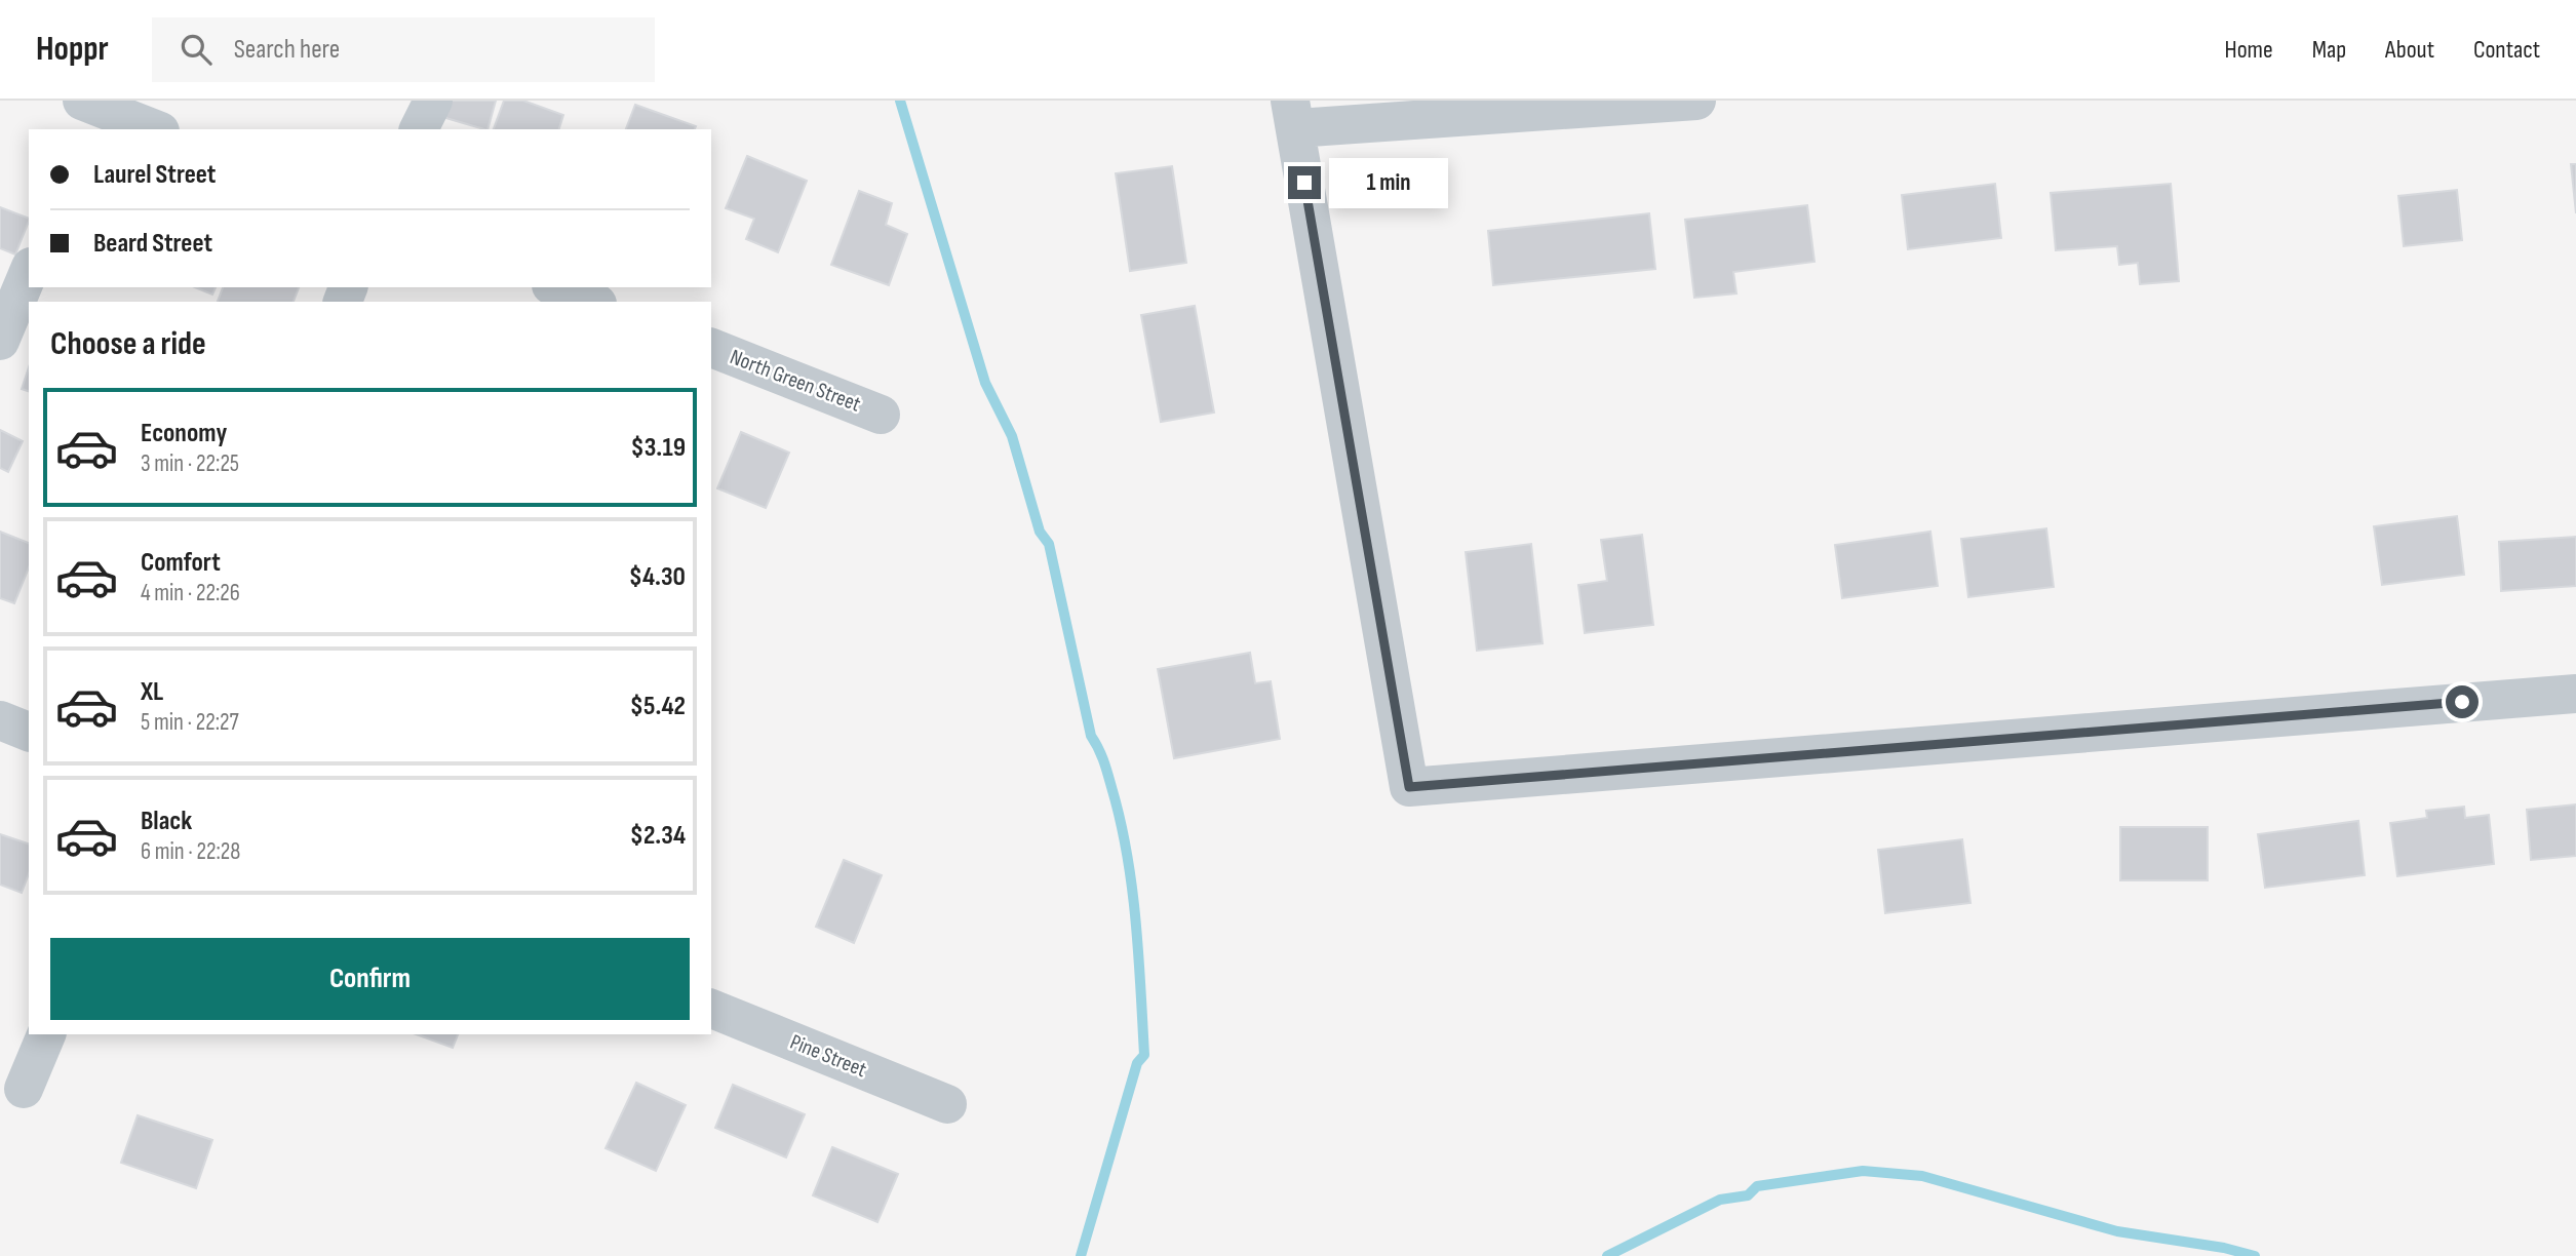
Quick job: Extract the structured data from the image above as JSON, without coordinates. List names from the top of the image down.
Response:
{
  "streets": {
    "street": ["North Green Street", "Pine Street"]
  },
  "page": {
    "header": "Hoppr",
    "search": "Search here",
    "nav": [
      "Home",
      "Map",
      "About",
      "Contact"
    ],
    "banner": ["Laurel Street", "Beard Street"],
    "bubble": "1 min",
    "heading": "Choose a ride",
    "list": [
      {
        "name": "Economy",
        "note": "3 min · 22:25",
        "value": "$3.19"
      },
      {
        "name": "Comfort",
        "note": "4 min · 22:26",
        "value": "$4.30"
      },
      {
        "name": "XL",
        "note": "5 min · 22:27",
        "value": "$5.42"
      },
      {
        "name": "Black",
        "note": "6 min · 22:28",
        "value": "$2.34"
      }
    ],
    "buttons": "Confirm"
  }
}
